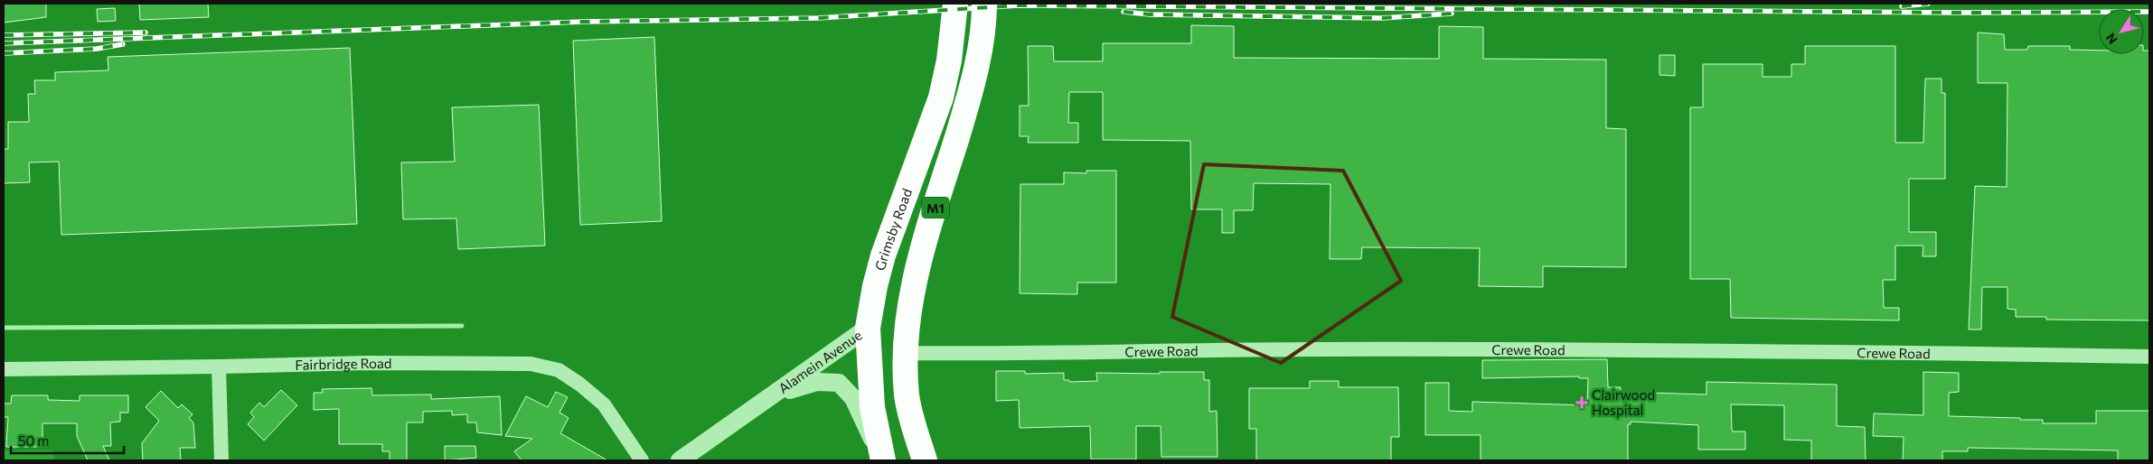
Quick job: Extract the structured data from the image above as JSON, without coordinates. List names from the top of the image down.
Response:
{
  "streets": {
    "highway": ["M1", "Grimsby Road"],
    "street": ["Crewe Road", "Alamein Avenue", "Fairbridge Road"]
  },
  "crossings": [
    ["M1", "Crewe Road"],
    ["Grimsby Road", "Alamein Avenue"]
  ],
  "places": {
    "health": ["Clairwood Hospital"]
  },
  "scale_bar": "50 m",
  "north": "bottom left"
}
